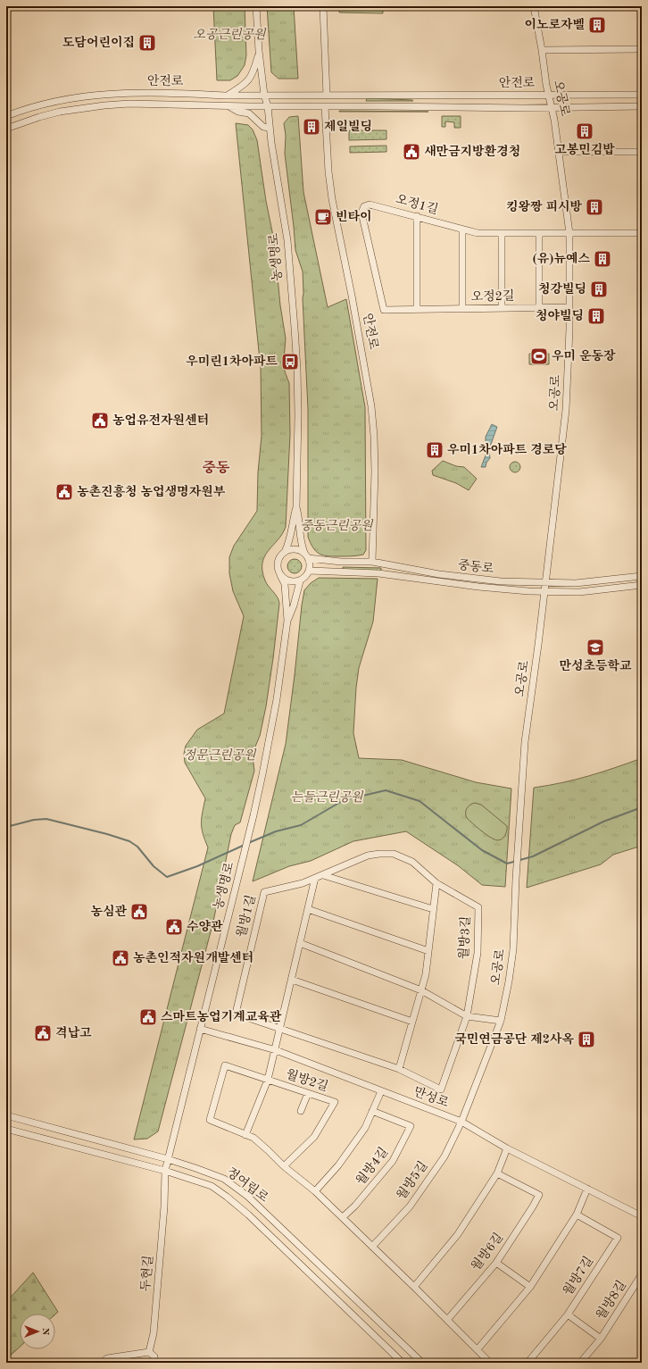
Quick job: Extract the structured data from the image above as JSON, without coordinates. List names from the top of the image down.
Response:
{
  "streets": {
    "street": [
      "안전로",
      "오공로",
      "오정1길",
      "농생명로",
      "오정2길",
      "중동로",
      "월방1길",
      "월방3길",
      "월방2길",
      "만성로",
      "월방4길",
      "월방5길",
      "정여립로",
      "월방6길",
      "두현길",
      "월방7길",
      "월방8길"
    ]
  },
  "crossings": [
    ["안전로", "오공로"],
    ["안전로", "농생명로"],
    ["안전로", "중동로"],
    ["오공로", "오정1길"],
    ["오공로", "오정2길"],
    ["오공로", "중동로"],
    ["오공로", "만성로"],
    ["오공로", "월방5길"],
    ["오정1길", "오정2길"],
    ["농생명로", "만성로"],
    ["농생명로", "정여립로"],
    ["농생명로", "두현길"],
    ["월방1길", "월방3길"],
    ["월방2길", "만성로"],
    ["만성로", "월방5길"],
    ["월방7길", "월방8길"]
  ],
  "districts": ["중동"],
  "parks": [
    "오공근린공원",
    "중동근린공원",
    "정문근린공원",
    "는들근린공원"
  ],
  "places": {
    "building": [
      "이노로자벨",
      "도담어린이집",
      "제일빌딩",
      "고봉민김밥",
      "킹왕짱 피시방",
      "(유)뉴예스",
      "청강빌딩",
      "청야빌딩",
      "우미1차아파트 경로당",
      "국민연금공단 제2사옥"
    ],
    "public building": [
      "새만금지방환경청",
      "농업유전자원센터",
      "농촌진흥청 농업생명자원부",
      "농심관",
      "수양관",
      "농촌인적자원개발센터",
      "스마트농업기계교육관",
      "격납고"
    ],
    "cafe": ["빈타이"],
    "sports": ["우미 운동장"],
    "bus stop": ["우미린1차아파트"],
    "school or university": ["만성초등학교"]
  },
  "north": "right"
}
